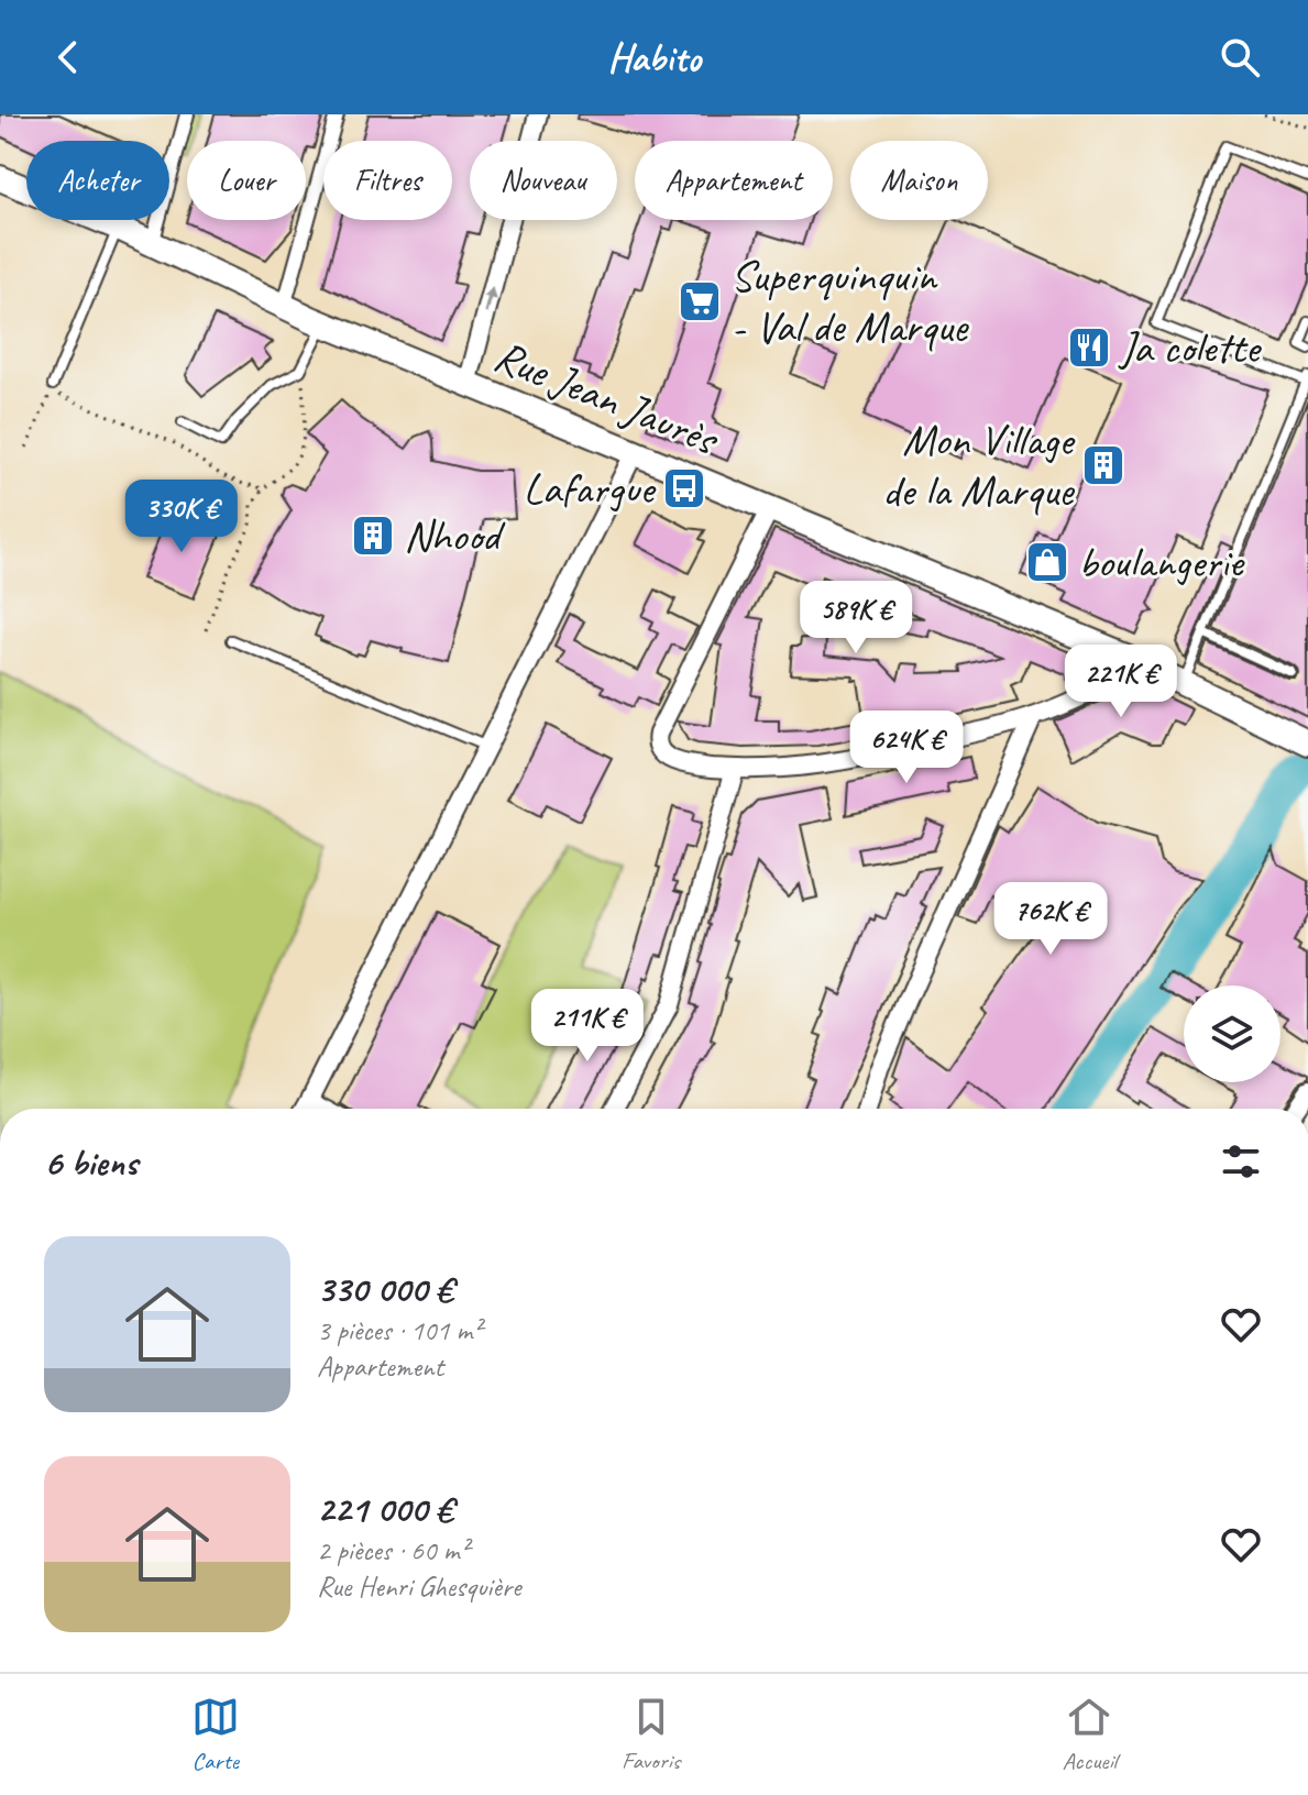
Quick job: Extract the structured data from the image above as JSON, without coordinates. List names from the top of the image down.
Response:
{
  "streets": {
    "main road": ["Rue Jean Jaurès"]
  },
  "places": {
    "supermarket": ["Superquinquin - Val de Marque"],
    "restaurant": ["Ja colette"],
    "building": ["Mon Village de la Marque", "Nhood"],
    "bus stop": ["Lafargue"],
    "shop": ["boulangerie"]
  },
  "page": {
    "header": "Habito",
    "chip": [
      "Acheter",
      "Louer",
      "Filtres",
      "Nouveau",
      "Appartement",
      "Maison"
    ],
    "price": [
      "330K €",
      "589K €",
      "221K €",
      "624K €",
      "762K €",
      "211K €"
    ],
    "heading": "6 biens",
    "list": [
      {
        "name": "330 000 €",
        "note": "3 pièces · 101 m² · Appartement"
      },
      {
        "name": "221 000 €",
        "note": "2 pièces · 60 m² · Rue Henri Ghesquière"
      }
    ],
    "tabs": ["Carte", "Favoris", "Accueil"]
  }
}
